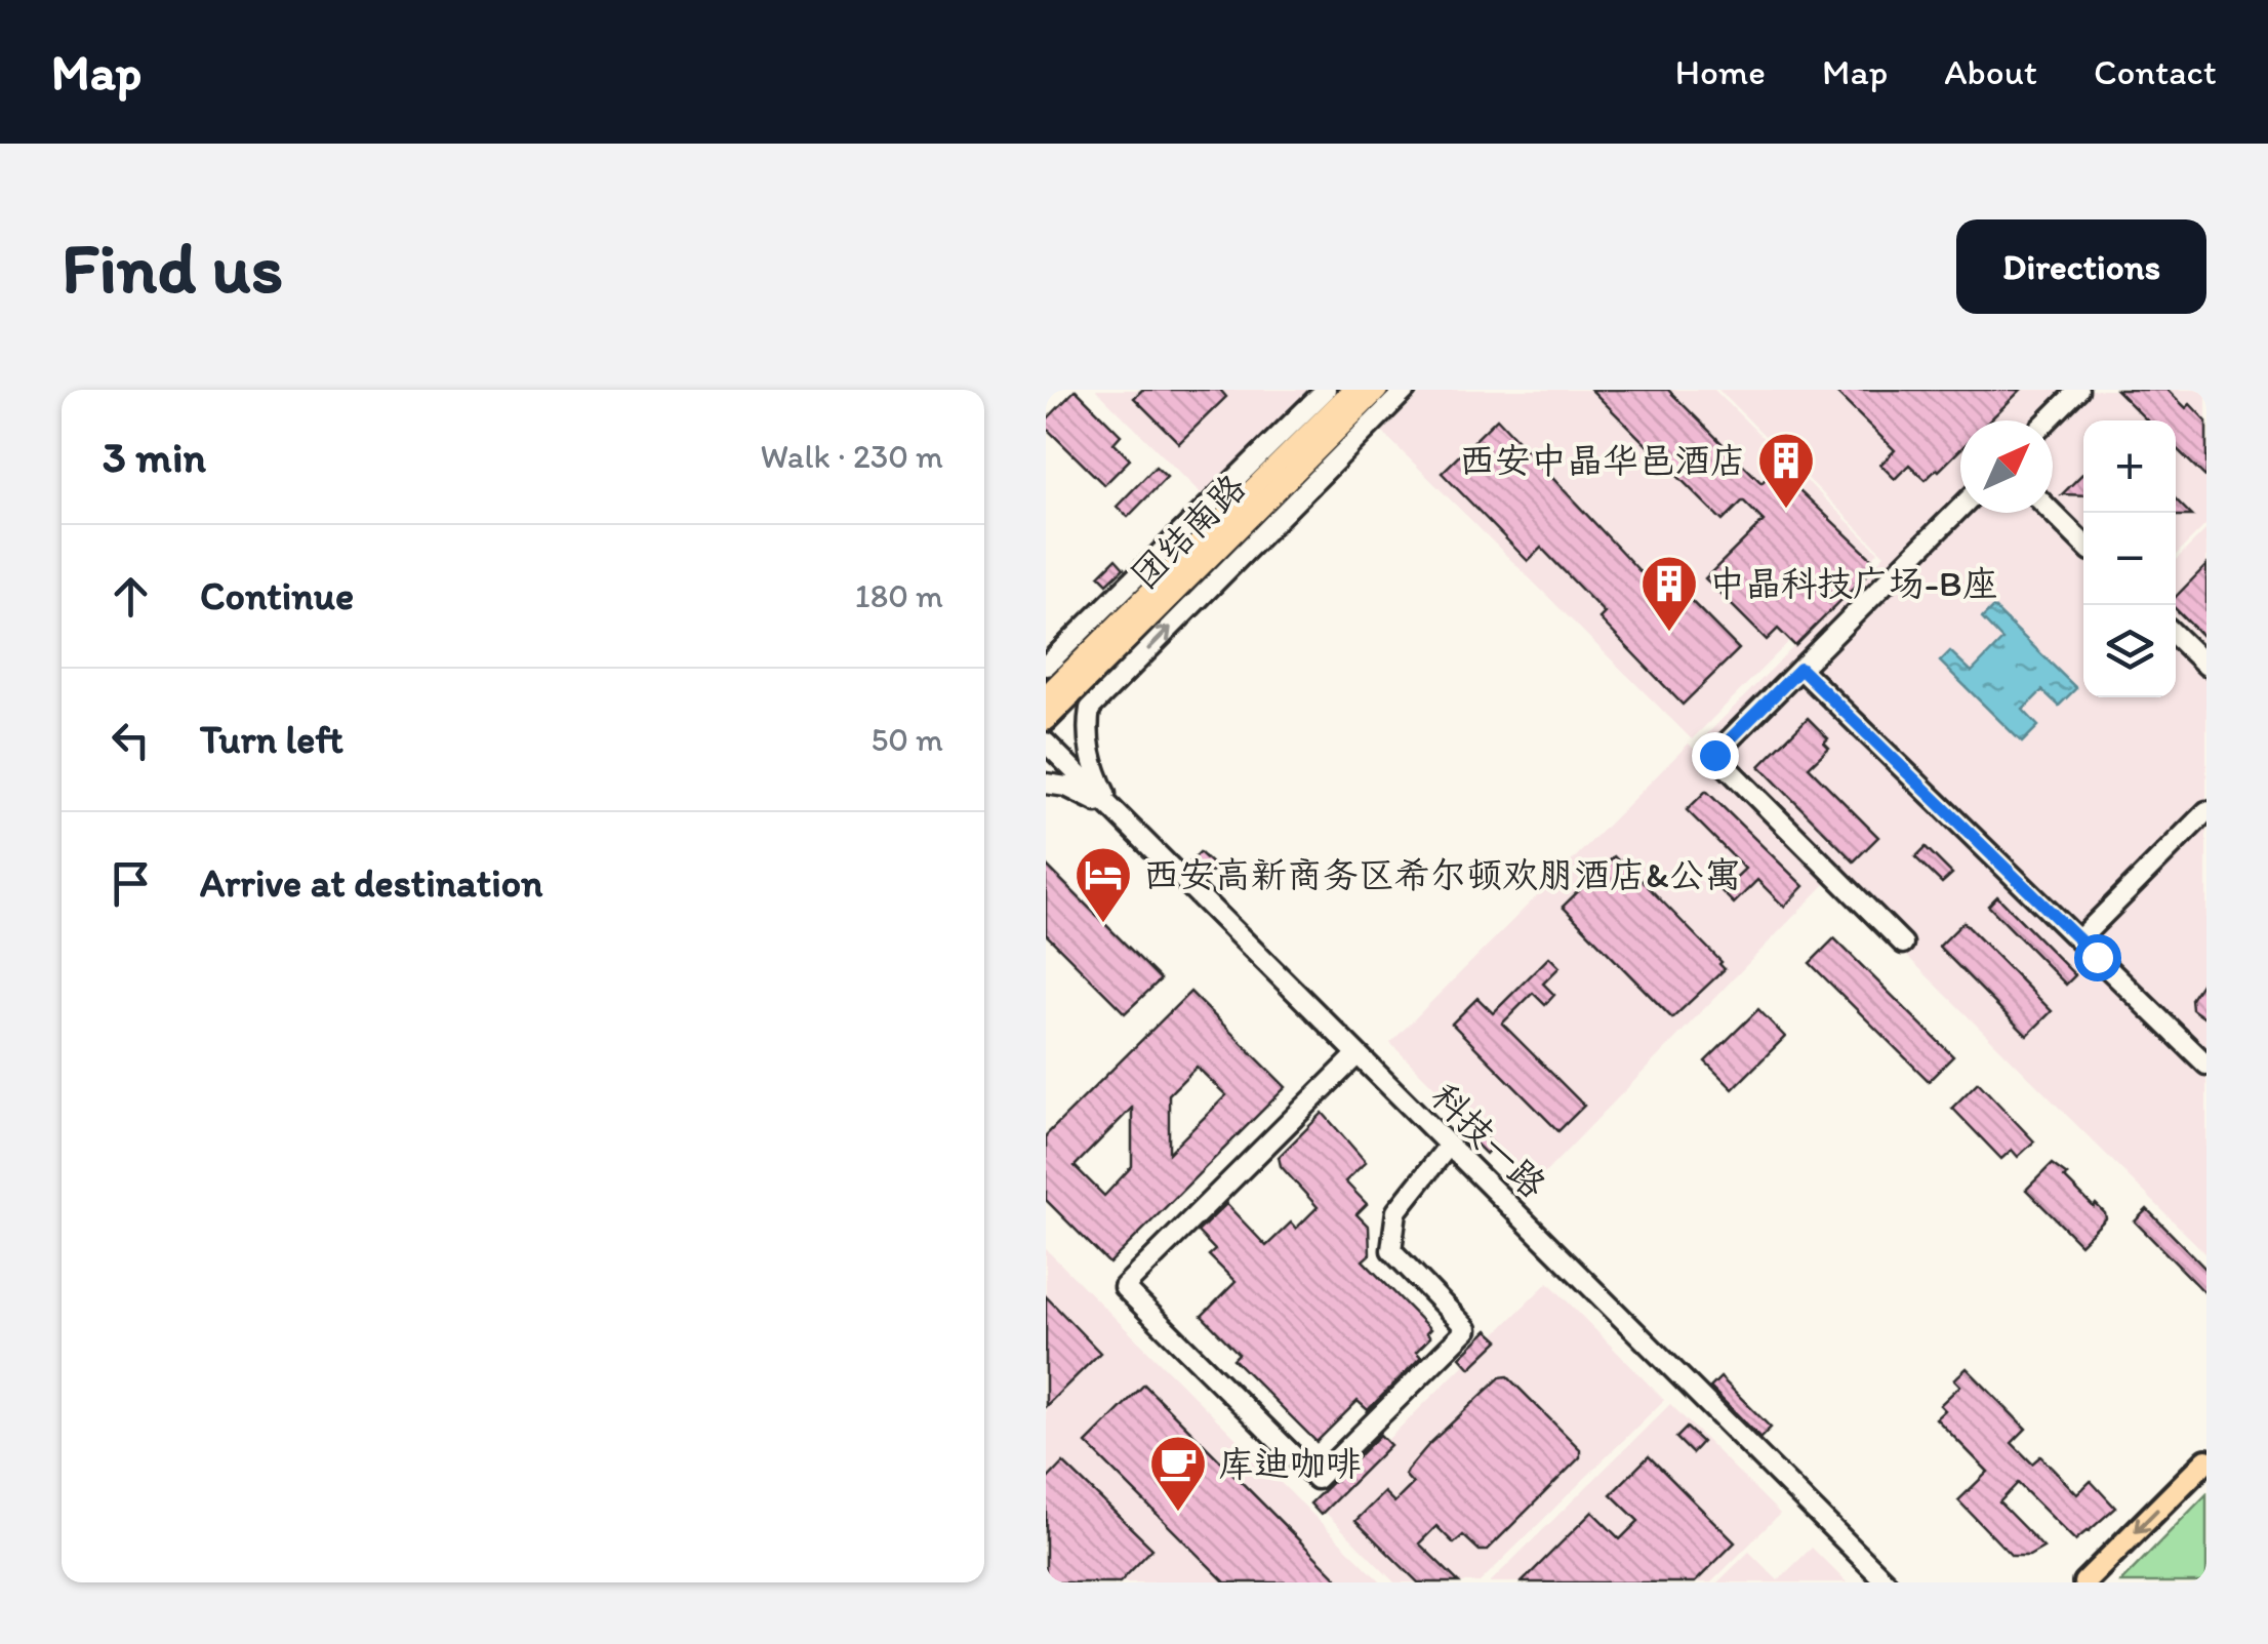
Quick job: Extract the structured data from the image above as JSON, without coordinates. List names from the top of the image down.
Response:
{
  "streets": {
    "main road": ["团结南路"],
    "street": ["科技一路"]
  },
  "places": {
    "building": ["西安中晶华邑酒店", "中晶科技广场-B座"],
    "hotel": ["西安高新商务区希尔顿欢朋酒店&公寓"],
    "cafe": ["库迪咖啡"]
  },
  "north": "top right",
  "page": {
    "header": "Map",
    "nav": [
      "Home",
      "Map",
      "About",
      "Contact"
    ],
    "buttons": "Directions",
    "title": "Find us",
    "heading": ["3 min", "Walk · 230 m"],
    "map_buttons": ["+", "−"],
    "list": [
      ["Continue", "180 m"],
      ["Turn left", "50 m"],
      "Arrive at destination"
    ]
  }
}
